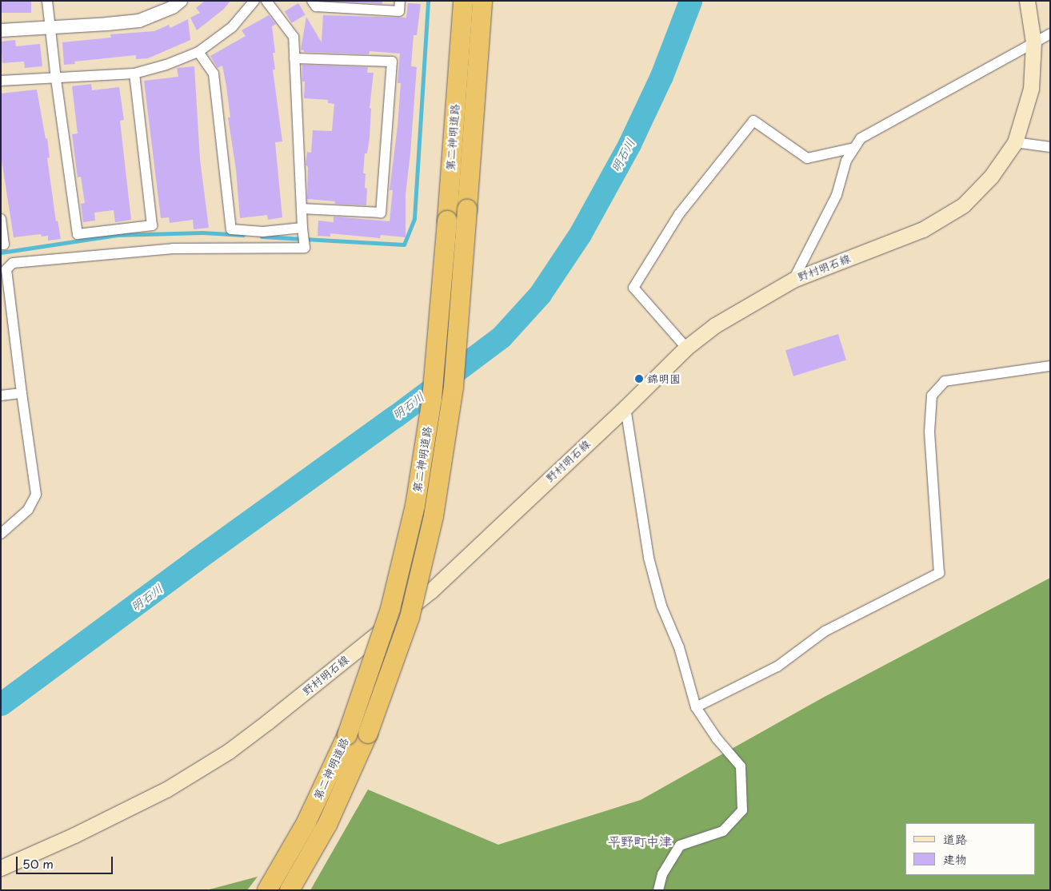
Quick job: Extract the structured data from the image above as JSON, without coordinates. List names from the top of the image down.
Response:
{
  "streets": {
    "highway": ["第二神明道路"],
    "main road": ["野村明石線"]
  },
  "districts": ["平野町中津"],
  "water": ["明石川"],
  "places": ["錦明園"],
  "legend": ["道路", "建物"],
  "scale_bar": "50 m"
}
